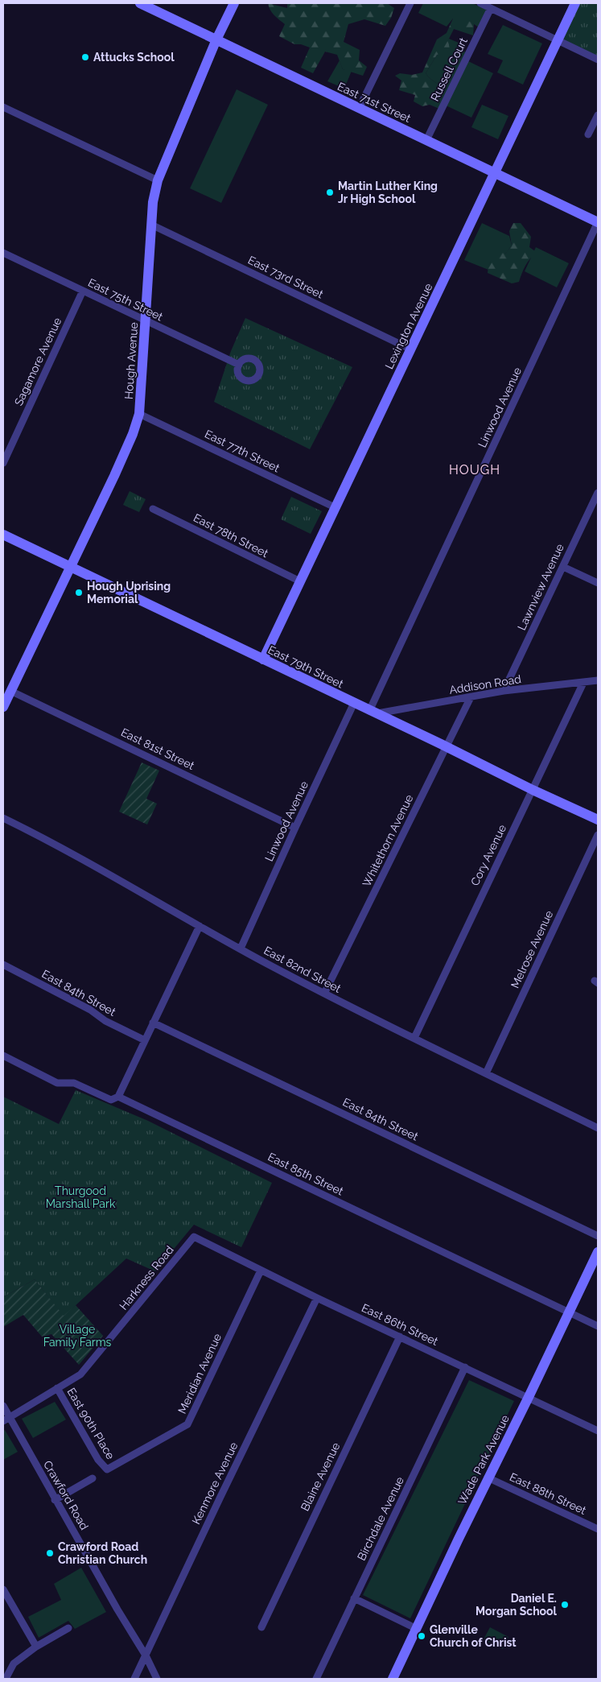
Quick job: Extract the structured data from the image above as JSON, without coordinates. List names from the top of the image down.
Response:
{
  "streets": {
    "street": [
      "Russell Court",
      "East 71st Street",
      "East 73rd Street",
      "East 75th Street",
      "Lexington Avenue",
      "Hough Avenue",
      "Sagamore Avenue",
      "Linwood Avenue",
      "East 77th Street",
      "East 78th Street",
      "Lawnview Avenue",
      "East 79th Street",
      "Addison Road",
      "East 81st Street",
      "Whitethorn Avenue",
      "Cory Avenue",
      "Melrose Avenue",
      "East 82nd Street",
      "East 84th Street",
      "East 85th Street",
      "Harkness Road",
      "East 86th Street",
      "Meridian Avenue",
      "East 90th Place",
      "Wade Park Avenue",
      "Blaine Avenue",
      "Kenmore Avenue",
      "East 88th Street",
      "Crawford Road",
      "Birchdale Avenue"
    ]
  },
  "crossings": [
    ["Russell Court", "East 71st Street"],
    ["East 71st Street", "Lexington Avenue"],
    ["East 71st Street", "Hough Avenue"],
    ["East 71st Street", "Linwood Avenue"],
    ["East 73rd Street", "Lexington Avenue"],
    ["East 73rd Street", "Hough Avenue"],
    ["East 75th Street", "Hough Avenue"],
    ["East 75th Street", "Sagamore Avenue"],
    ["Lexington Avenue", "East 77th Street"],
    ["Lexington Avenue", "East 78th Street"],
    ["Lexington Avenue", "East 79th Street"],
    ["Hough Avenue", "East 77th Street"],
    ["Hough Avenue", "East 79th Street"],
    ["Hough Avenue", "East 81st Street"],
    ["Linwood Avenue", "East 79th Street"],
    ["Linwood Avenue", "Addison Road"],
    ["Linwood Avenue", "East 81st Street"],
    ["Linwood Avenue", "East 82nd Street"],
    ["Lawnview Avenue", "Addison Road"],
    ["East 79th Street", "Addison Road"],
    ["East 79th Street", "Whitethorn Avenue"],
    ["East 79th Street", "Cory Avenue"],
    ["Addison Road", "Whitethorn Avenue"],
    ["Addison Road", "Cory Avenue"],
    ["Whitethorn Avenue", "East 82nd Street"],
    ["Cory Avenue", "East 82nd Street"],
    ["Melrose Avenue", "East 82nd Street"],
    ["East 85th Street", "Wade Park Avenue"],
    ["Harkness Road", "East 86th Street"],
    ["Harkness Road", "East 90th Place"],
    ["Harkness Road", "Crawford Road"],
    ["East 86th Street", "Meridian Avenue"],
    ["East 86th Street", "Wade Park Avenue"],
    ["East 86th Street", "Blaine Avenue"],
    ["East 86th Street", "Kenmore Avenue"],
    ["East 86th Street", "Birchdale Avenue"],
    ["Meridian Avenue", "East 90th Place"],
    ["Wade Park Avenue", "East 88th Street"],
    ["Kenmore Avenue", "Crawford Road"]
  ],
  "districts": ["HOUGH"],
  "parks": ["Thurgood Marshall Park", "Village Family Farms"],
  "places": [
    "Attucks School",
    "Martin Luther King Jr High School",
    "Hough Uprising Memorial",
    "Crawford Road Christian Church",
    "Daniel E. Morgan School",
    "Glenville Church of Christ"
  ]
}
